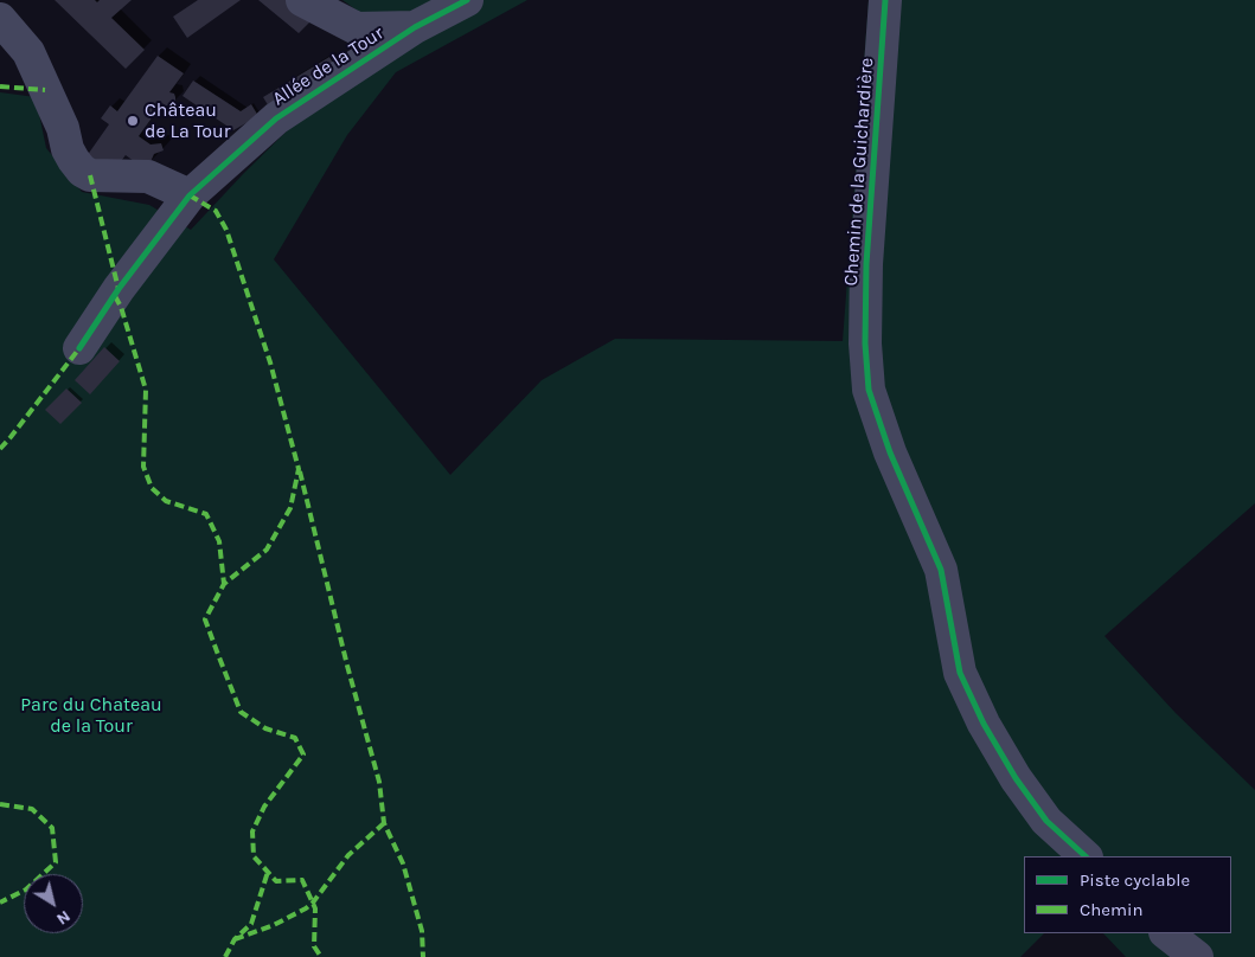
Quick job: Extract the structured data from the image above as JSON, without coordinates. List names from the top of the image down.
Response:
{
  "streets": {
    "street": ["Allée de la Tour", "Chemin de la Guichardière"]
  },
  "parks": ["Parc du Chateau de la Tour"],
  "places": ["Château de La Tour"],
  "legend": ["Piste cyclable", "Chemin"],
  "north": "bottom right"
}
